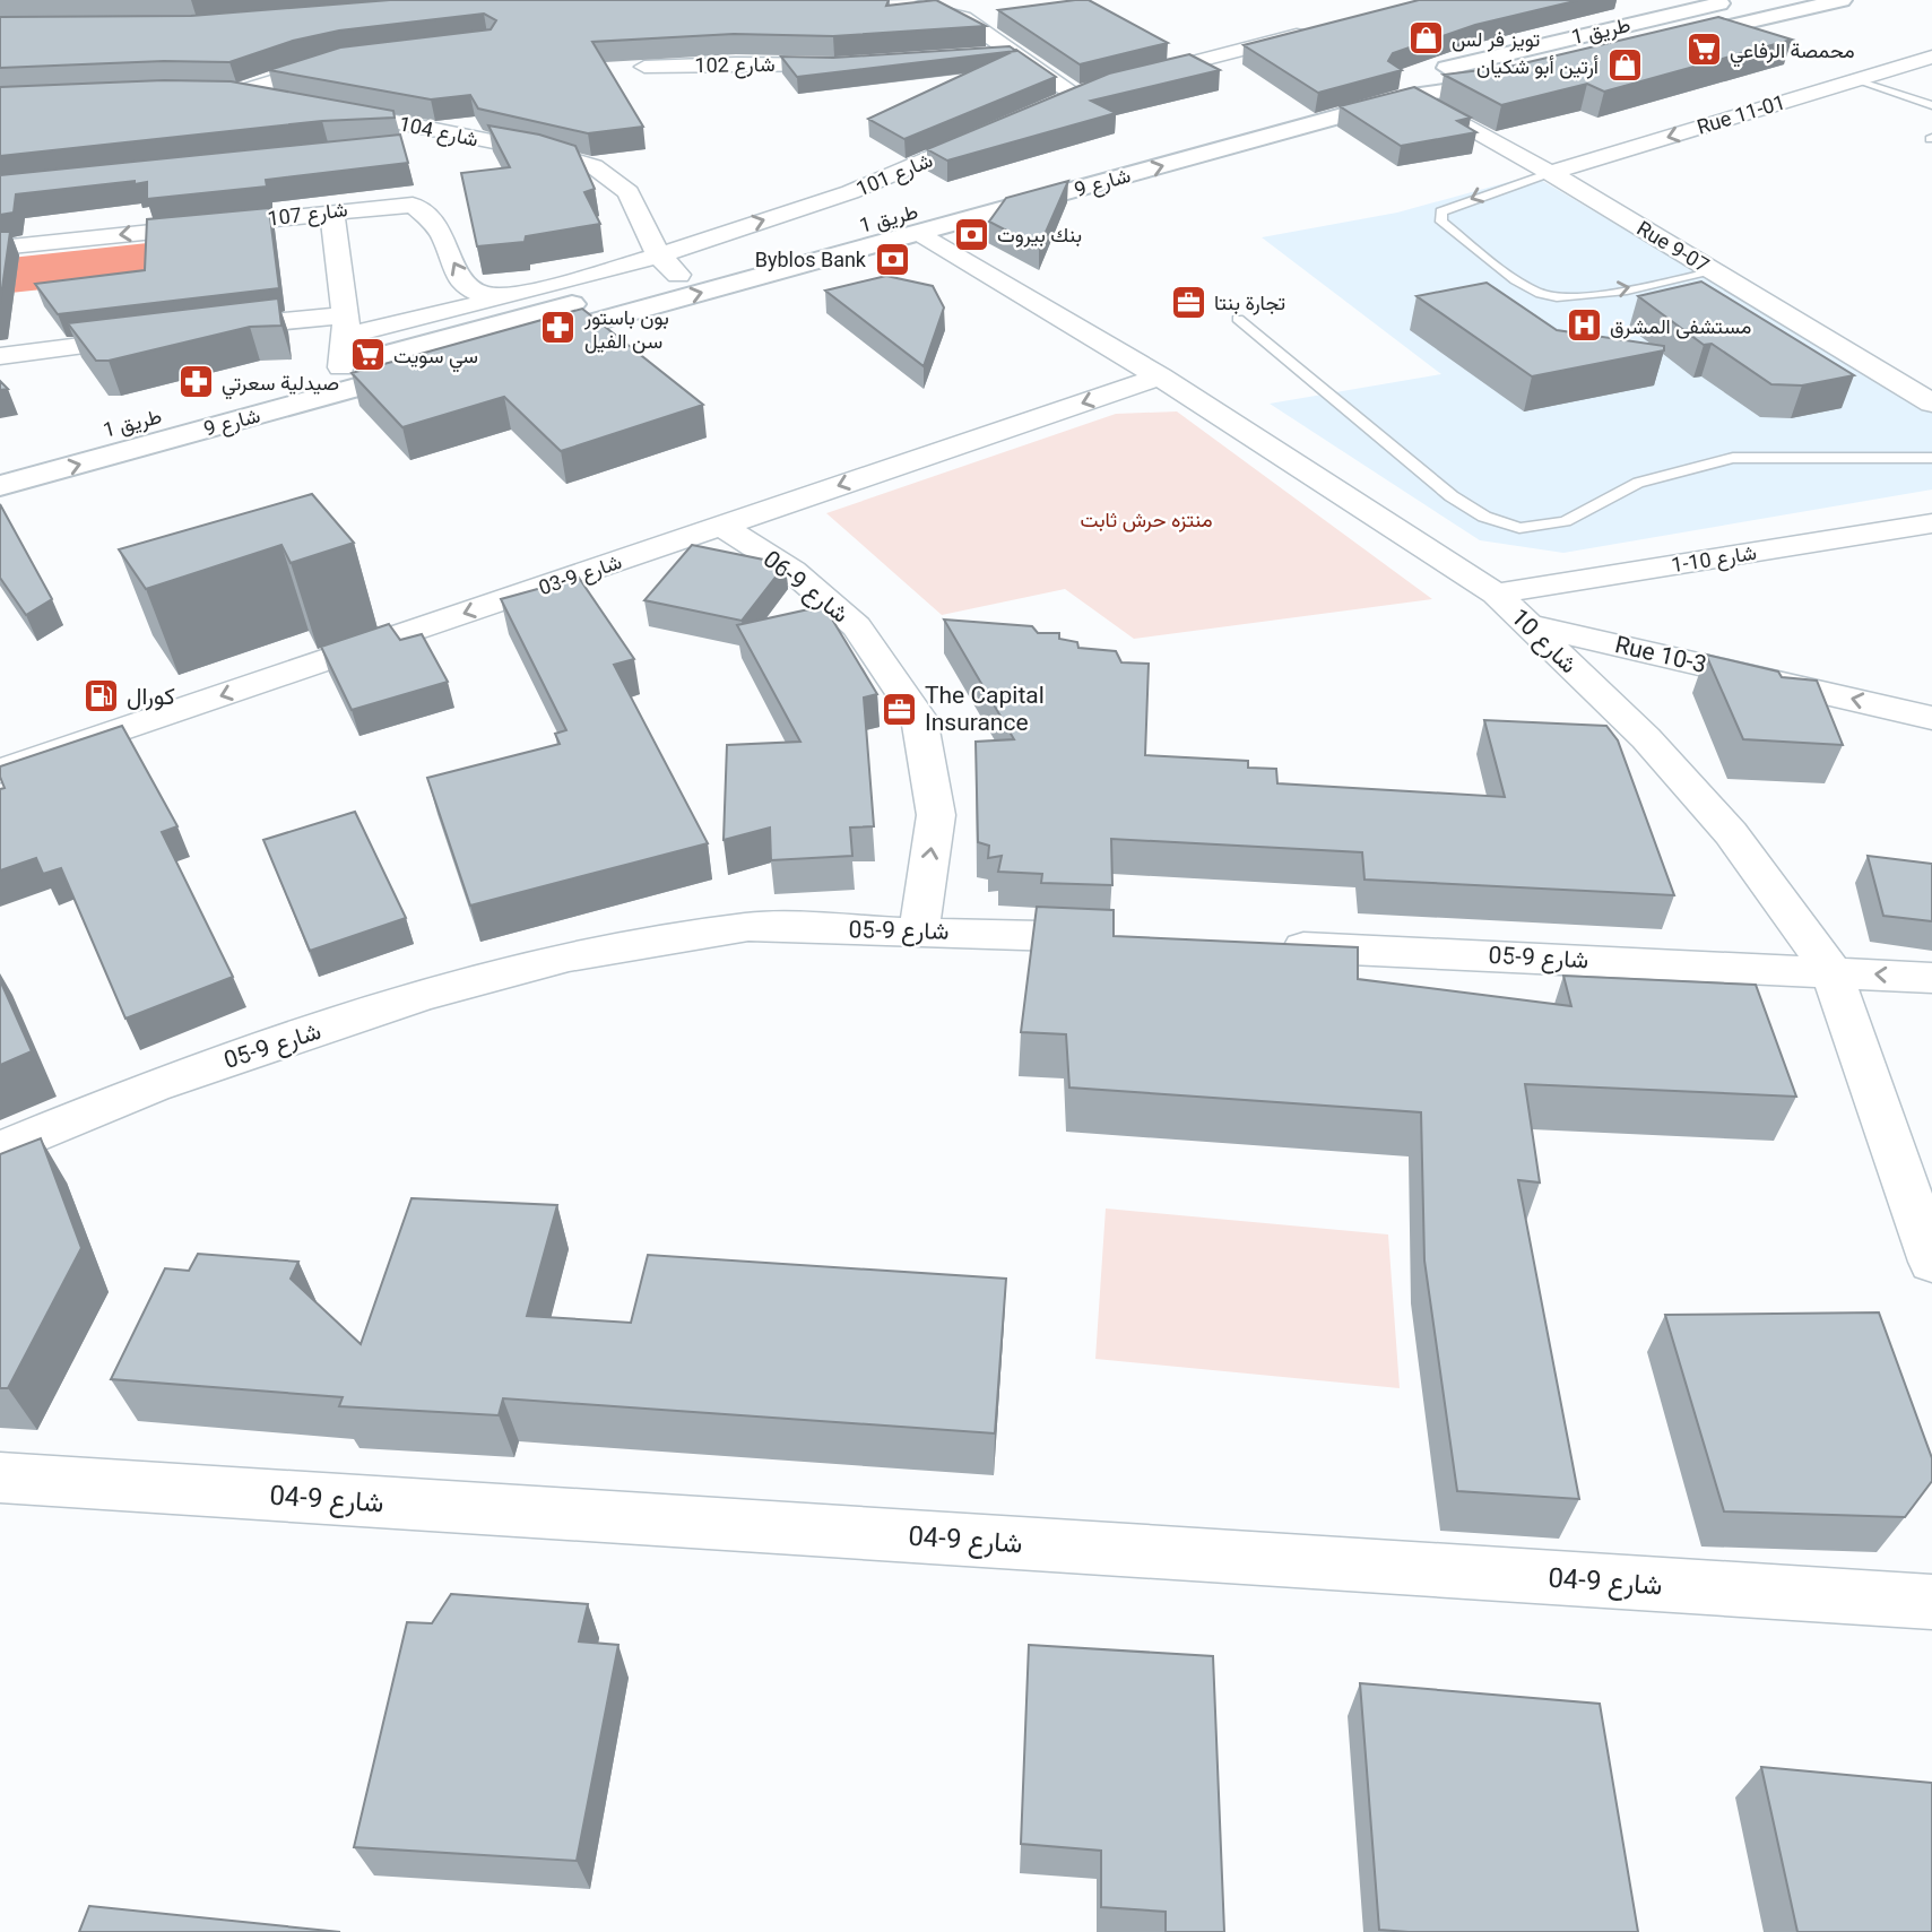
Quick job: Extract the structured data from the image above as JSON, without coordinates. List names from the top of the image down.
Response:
{
  "streets": {
    "main road": ["طريق 1", "شارع 9"],
    "street": [
      "شارع 102",
      "Rue 11-01",
      "شارع 104",
      "شارع 101",
      "شارع 107",
      "Rue 9-07",
      "شارع 10-1",
      "شارع 9-03",
      "شارع 9-06",
      "شارع 10",
      "Rue 10-3",
      "شارع 9-05",
      "شارع 9-04"
    ]
  },
  "crossings": [
    ["طريق 1", "شارع 104"],
    ["طريق 1", "شارع 9"],
    ["طريق 1", "شارع 107"],
    ["طريق 1", "Rue 9-07"],
    ["Rue 11-01", "Rue 9-07"],
    ["شارع 104", "شارع 101"],
    ["شارع 101", "شارع 107"],
    ["شارع 9", "Rue 9-07"],
    ["شارع 9", "شارع 10"],
    ["شارع 10-1", "شارع 10"],
    ["شارع 9-03", "شارع 9-06"],
    ["شارع 9-03", "شارع 10"],
    ["شارع 9-06", "شارع 9-05"],
    ["شارع 10", "Rue 10-3"],
    ["شارع 10", "شارع 9-05"]
  ],
  "one_way": [
    "Rue 11-01",
    "شارع 101",
    "شارع 9",
    "شارع 9-06",
    "Rue 10-3"
  ],
  "parks": ["منتزه حرش ثابت"],
  "places": {
    "shop": ["تويز فر لس", "أرتين أبو شكيان"],
    "supermarket": ["محمصة الرفاعي", "سي سويت"],
    "bank": ["بنك بيروت", "Byblos Bank"],
    "office": ["تجارة بنتا", "The Capital Insurance"],
    "hospital": ["مستشفى المشرق"],
    "pharmacy": ["بون باستور سن الفيل", "صيدلية سعرتي"],
    "fuel station": ["كورال"]
  }
}
